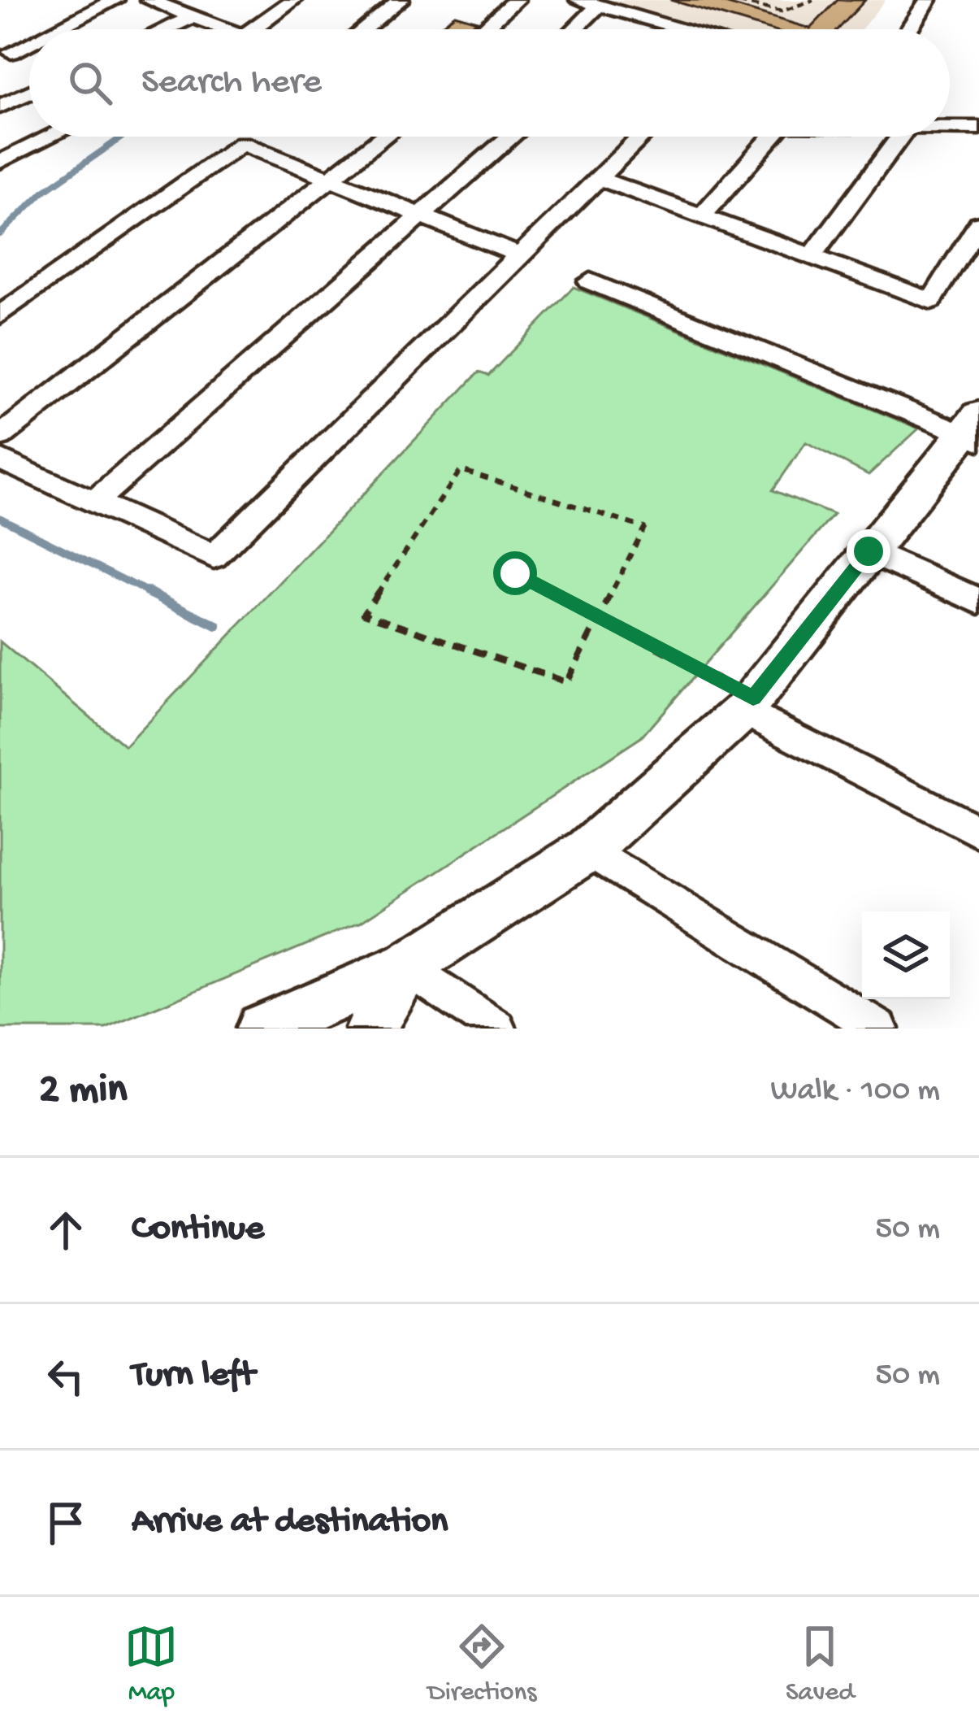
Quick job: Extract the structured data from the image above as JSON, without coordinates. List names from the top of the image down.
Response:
{
  "page": {
    "search": "Search here",
    "heading": ["2 min", "Walk · 100 m"],
    "list": [
      ["Continue", "50 m"],
      ["Turn left", "50 m"],
      "Arrive at destination"
    ],
    "nav": ["Map", "Directions", "Saved"]
  }
}
